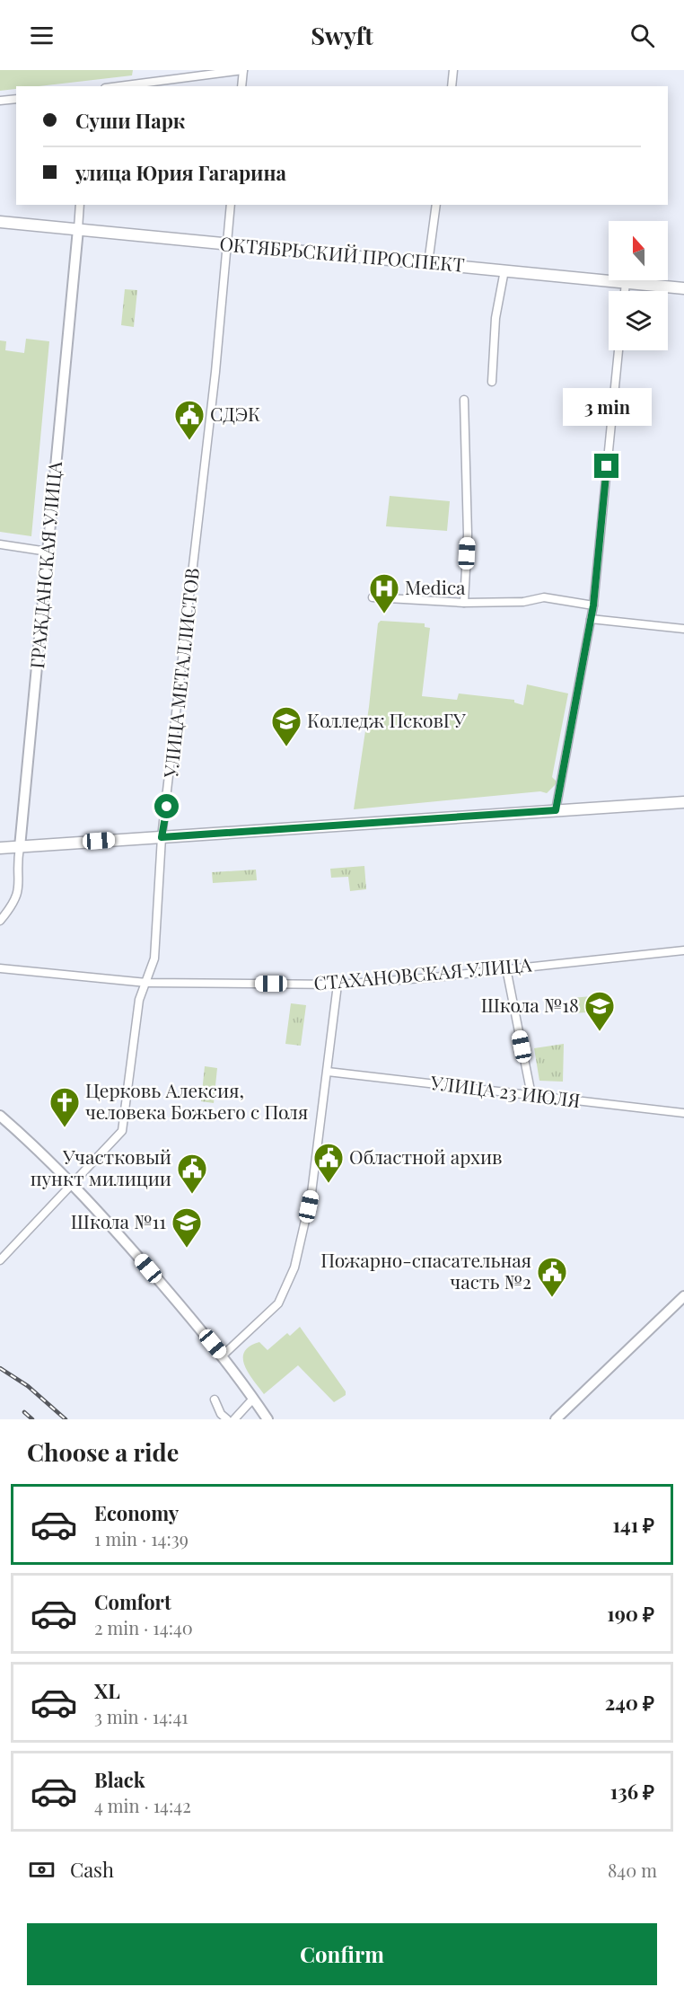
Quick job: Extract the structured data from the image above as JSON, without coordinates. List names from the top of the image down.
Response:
{
  "streets": {
    "main road": ["ОКТЯБРЬСКИЙ ПРОСПЕКТ"],
    "street": [
      "ГРАЖДАНСКАЯ УЛИЦА",
      "УЛИЦА МЕТАЛЛИСТОВ",
      "СТАХАНОВСКАЯ УЛИЦА",
      "УЛИЦА 23 ИЮЛЯ"
    ]
  },
  "crossings": [
    ["ОКТЯБРЬСКИЙ ПРОСПЕКТ", "ГРАЖДАНСКАЯ УЛИЦА"],
    ["ОКТЯБРЬСКИЙ ПРОСПЕКТ", "УЛИЦА МЕТАЛЛИСТОВ"],
    ["УЛИЦА МЕТАЛЛИСТОВ", "СТАХАНОВСКАЯ УЛИЦА"]
  ],
  "places": {
    "public building": [
      "СДЭК",
      "Областной архив",
      "Участковый пункт милиции",
      "Пожарно-спасательная часть №2"
    ],
    "hospital": ["Medica"],
    "school or university": ["Колледж ПсковГУ", "Школа №18", "Школа №11"],
    "church": ["Церковь Алексия, человека Божьего с Поля"]
  },
  "north": "top",
  "page": {
    "header": "Swyft",
    "banner": ["Суши Парк", "улица Юрия Гагарина"],
    "bubble": "3 min",
    "heading": "Choose a ride",
    "list": [
      {
        "name": "Economy",
        "note": "1 min · 14:39",
        "value": "141 ₽"
      },
      {
        "name": "Comfort",
        "note": "2 min · 14:40",
        "value": "190 ₽"
      },
      {
        "name": "XL",
        "note": "3 min · 14:41",
        "value": "240 ₽"
      },
      {
        "name": "Black",
        "note": "4 min · 14:42",
        "value": "136 ₽"
      }
    ],
    "pay": ["Cash", "840 m"],
    "buttons": "Confirm"
  }
}
